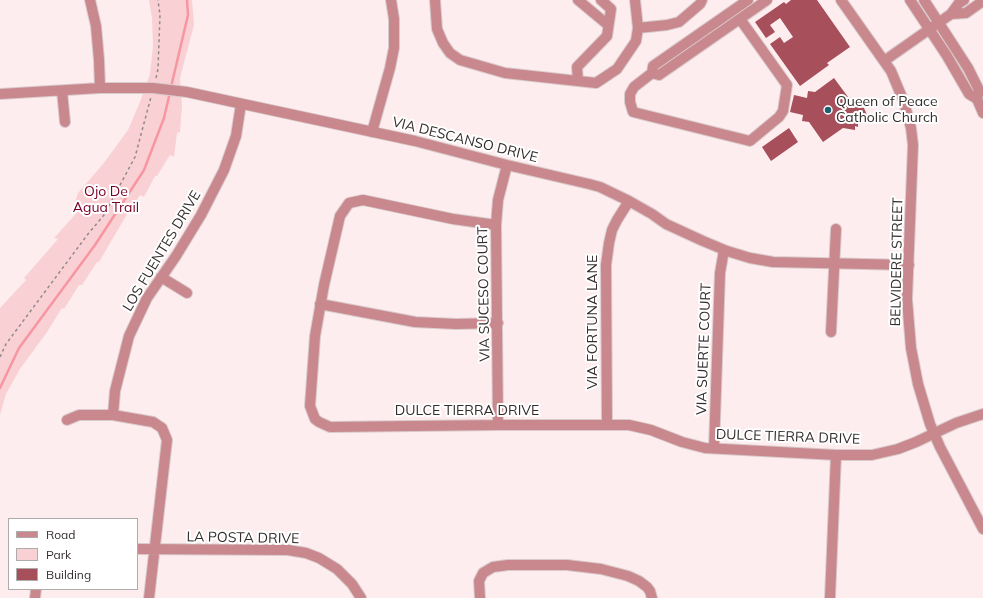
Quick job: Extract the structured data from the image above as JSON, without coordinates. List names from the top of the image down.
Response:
{
  "streets": {
    "street": [
      "VIA DESCANSO DRIVE",
      "LOS FUENTES DRIVE",
      "BELVIDERE STREET",
      "VIA SUCESO COURT",
      "VIA FORTUNA LANE",
      "VIA SUERTE COURT",
      "DULCE TIERRA DRIVE",
      "LA POSTA DRIVE"
    ]
  },
  "crossings": [
    ["VIA DESCANSO DRIVE", "LOS FUENTES DRIVE"],
    ["VIA DESCANSO DRIVE", "BELVIDERE STREET"],
    ["VIA DESCANSO DRIVE", "VIA SUCESO COURT"],
    ["VIA DESCANSO DRIVE", "VIA FORTUNA LANE"],
    ["VIA DESCANSO DRIVE", "VIA SUERTE COURT"],
    ["BELVIDERE STREET", "DULCE TIERRA DRIVE"],
    ["VIA SUCESO COURT", "DULCE TIERRA DRIVE"],
    ["VIA FORTUNA LANE", "DULCE TIERRA DRIVE"],
    ["VIA SUERTE COURT", "DULCE TIERRA DRIVE"]
  ],
  "parks": ["Ojo De Agua Trail"],
  "places": ["Queen of Peace Catholic Church"],
  "legend": ["Road", "Park", "Building"]
}
